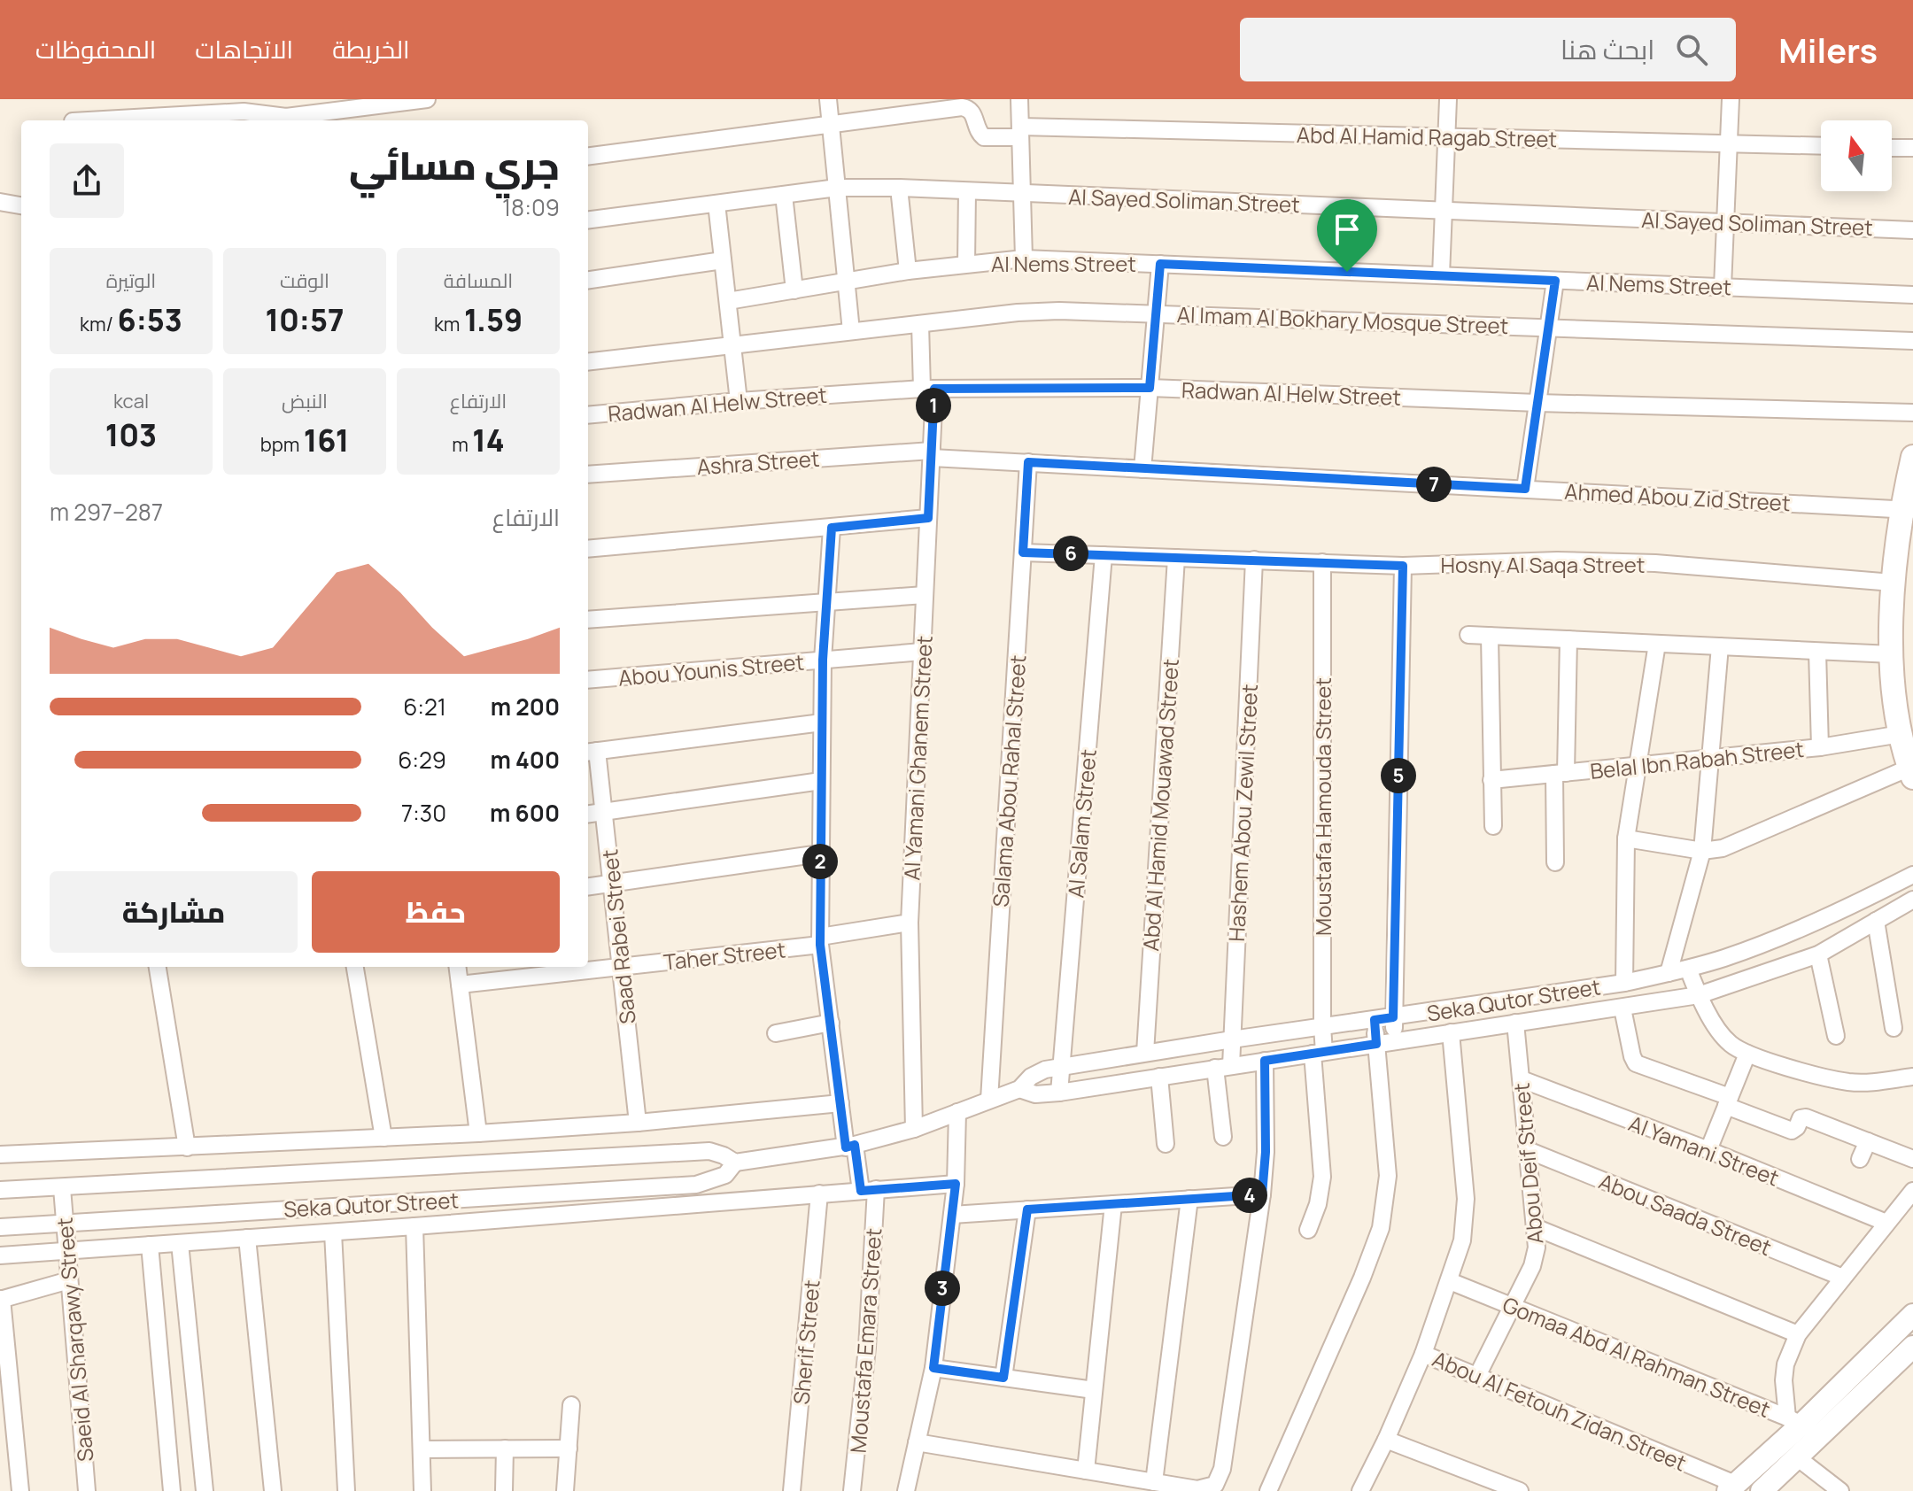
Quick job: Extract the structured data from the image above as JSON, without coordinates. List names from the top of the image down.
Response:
{
  "streets": {
    "street": [
      "Abd Al Hamid Ragab Street",
      "Al Sayed Soliman Street",
      "Al Nems Street",
      "Al Imam Al Bokhary Mosque Street",
      "Radwan Al Helw Street",
      "Ashra Street",
      "Ahmed Abou Zid Street",
      "Hosny Al Saqa Street",
      "Abou Younis Street",
      "Al Yamani Ghanem Street",
      "Belal Ibn Rabah Street",
      "Salama Abou Rahal Street",
      "Abd Al Hamid Mouawad Street",
      "Moustafa Hamouda Street",
      "Hashem Abou Zewil Street",
      "Al Salam Street",
      "Saad Rabei Street",
      "Taher Street",
      "Seka Qutor Street",
      "Al Yamani Street",
      "Abou Deif Street",
      "Abou Saada Street",
      "Saeid Al Sharqawy Street",
      "Moustafa Emara Street",
      "Sherif Street",
      "Gomaa Abd Al Rahman Street",
      "Abou Al Fetouh Zidan Street"
    ]
  },
  "crossings": [
    ["Al Imam Al Bokhary Mosque Street", "Al Yamani Ghanem Street"],
    ["Radwan Al Helw Street", "Al Yamani Ghanem Street"],
    ["Ashra Street", "Ahmed Abou Zid Street"],
    ["Ashra Street", "Al Yamani Ghanem Street"],
    ["Ahmed Abou Zid Street", "Al Yamani Ghanem Street"],
    ["Ahmed Abou Zid Street", "Salama Abou Rahal Street"],
    ["Hosny Al Saqa Street", "Salama Abou Rahal Street"],
    ["Hosny Al Saqa Street", "Abd Al Hamid Mouawad Street"],
    ["Hosny Al Saqa Street", "Moustafa Hamouda Street"],
    ["Hosny Al Saqa Street", "Hashem Abou Zewil Street"],
    ["Hosny Al Saqa Street", "Al Salam Street"],
    ["Abou Younis Street", "Al Yamani Ghanem Street"],
    ["Abou Younis Street", "Moustafa Emara Street"],
    ["Al Yamani Ghanem Street", "Taher Street"],
    ["Al Yamani Ghanem Street", "Seka Qutor Street"],
    ["Salama Abou Rahal Street", "Seka Qutor Street"],
    ["Abd Al Hamid Mouawad Street", "Seka Qutor Street"],
    ["Moustafa Hamouda Street", "Seka Qutor Street"],
    ["Hashem Abou Zewil Street", "Seka Qutor Street"],
    ["Al Salam Street", "Seka Qutor Street"],
    ["Saad Rabei Street", "Taher Street"],
    ["Taher Street", "Moustafa Emara Street"],
    ["Seka Qutor Street", "Abou Deif Street"],
    ["Seka Qutor Street", "Saeid Al Sharqawy Street"],
    ["Seka Qutor Street", "Moustafa Emara Street"],
    ["Al Yamani Street", "Abou Deif Street"],
    ["Abou Deif Street", "Abou Saada Street"],
    ["Abou Deif Street", "Gomaa Abd Al Rahman Street"],
    ["Abou Deif Street", "Abou Al Fetouh Zidan Street"]
  ],
  "north": "top",
  "page": {
    "header": "Milers",
    "search": "ابحث هنا",
    "nav": ["الخريطة", "الاتجاهات", "المحفوظات"],
    "heading": ["جري مسائي", "18:09"],
    "stats": [
      ["المسافة", "1.59 km"],
      ["الوقت", "10:57"],
      ["الوتيرة", "6:53 /km"],
      ["الارتفاع", "14 m"],
      ["النبض", "161 bpm"],
      ["kcal", "103"]
    ],
    "pins": [
      "1",
      "7",
      "6",
      "5",
      "2",
      "4",
      "3"
    ],
    "chart": ["الارتفاع", "287–297 m"],
    "list": [
      {
        "name": "200 m",
        "note": "6:21"
      },
      {
        "name": "400 m",
        "note": "6:29"
      },
      {
        "name": "600 m",
        "note": "7:30"
      }
    ],
    "buttons": ["حفظ", "مشاركة"]
  }
}
